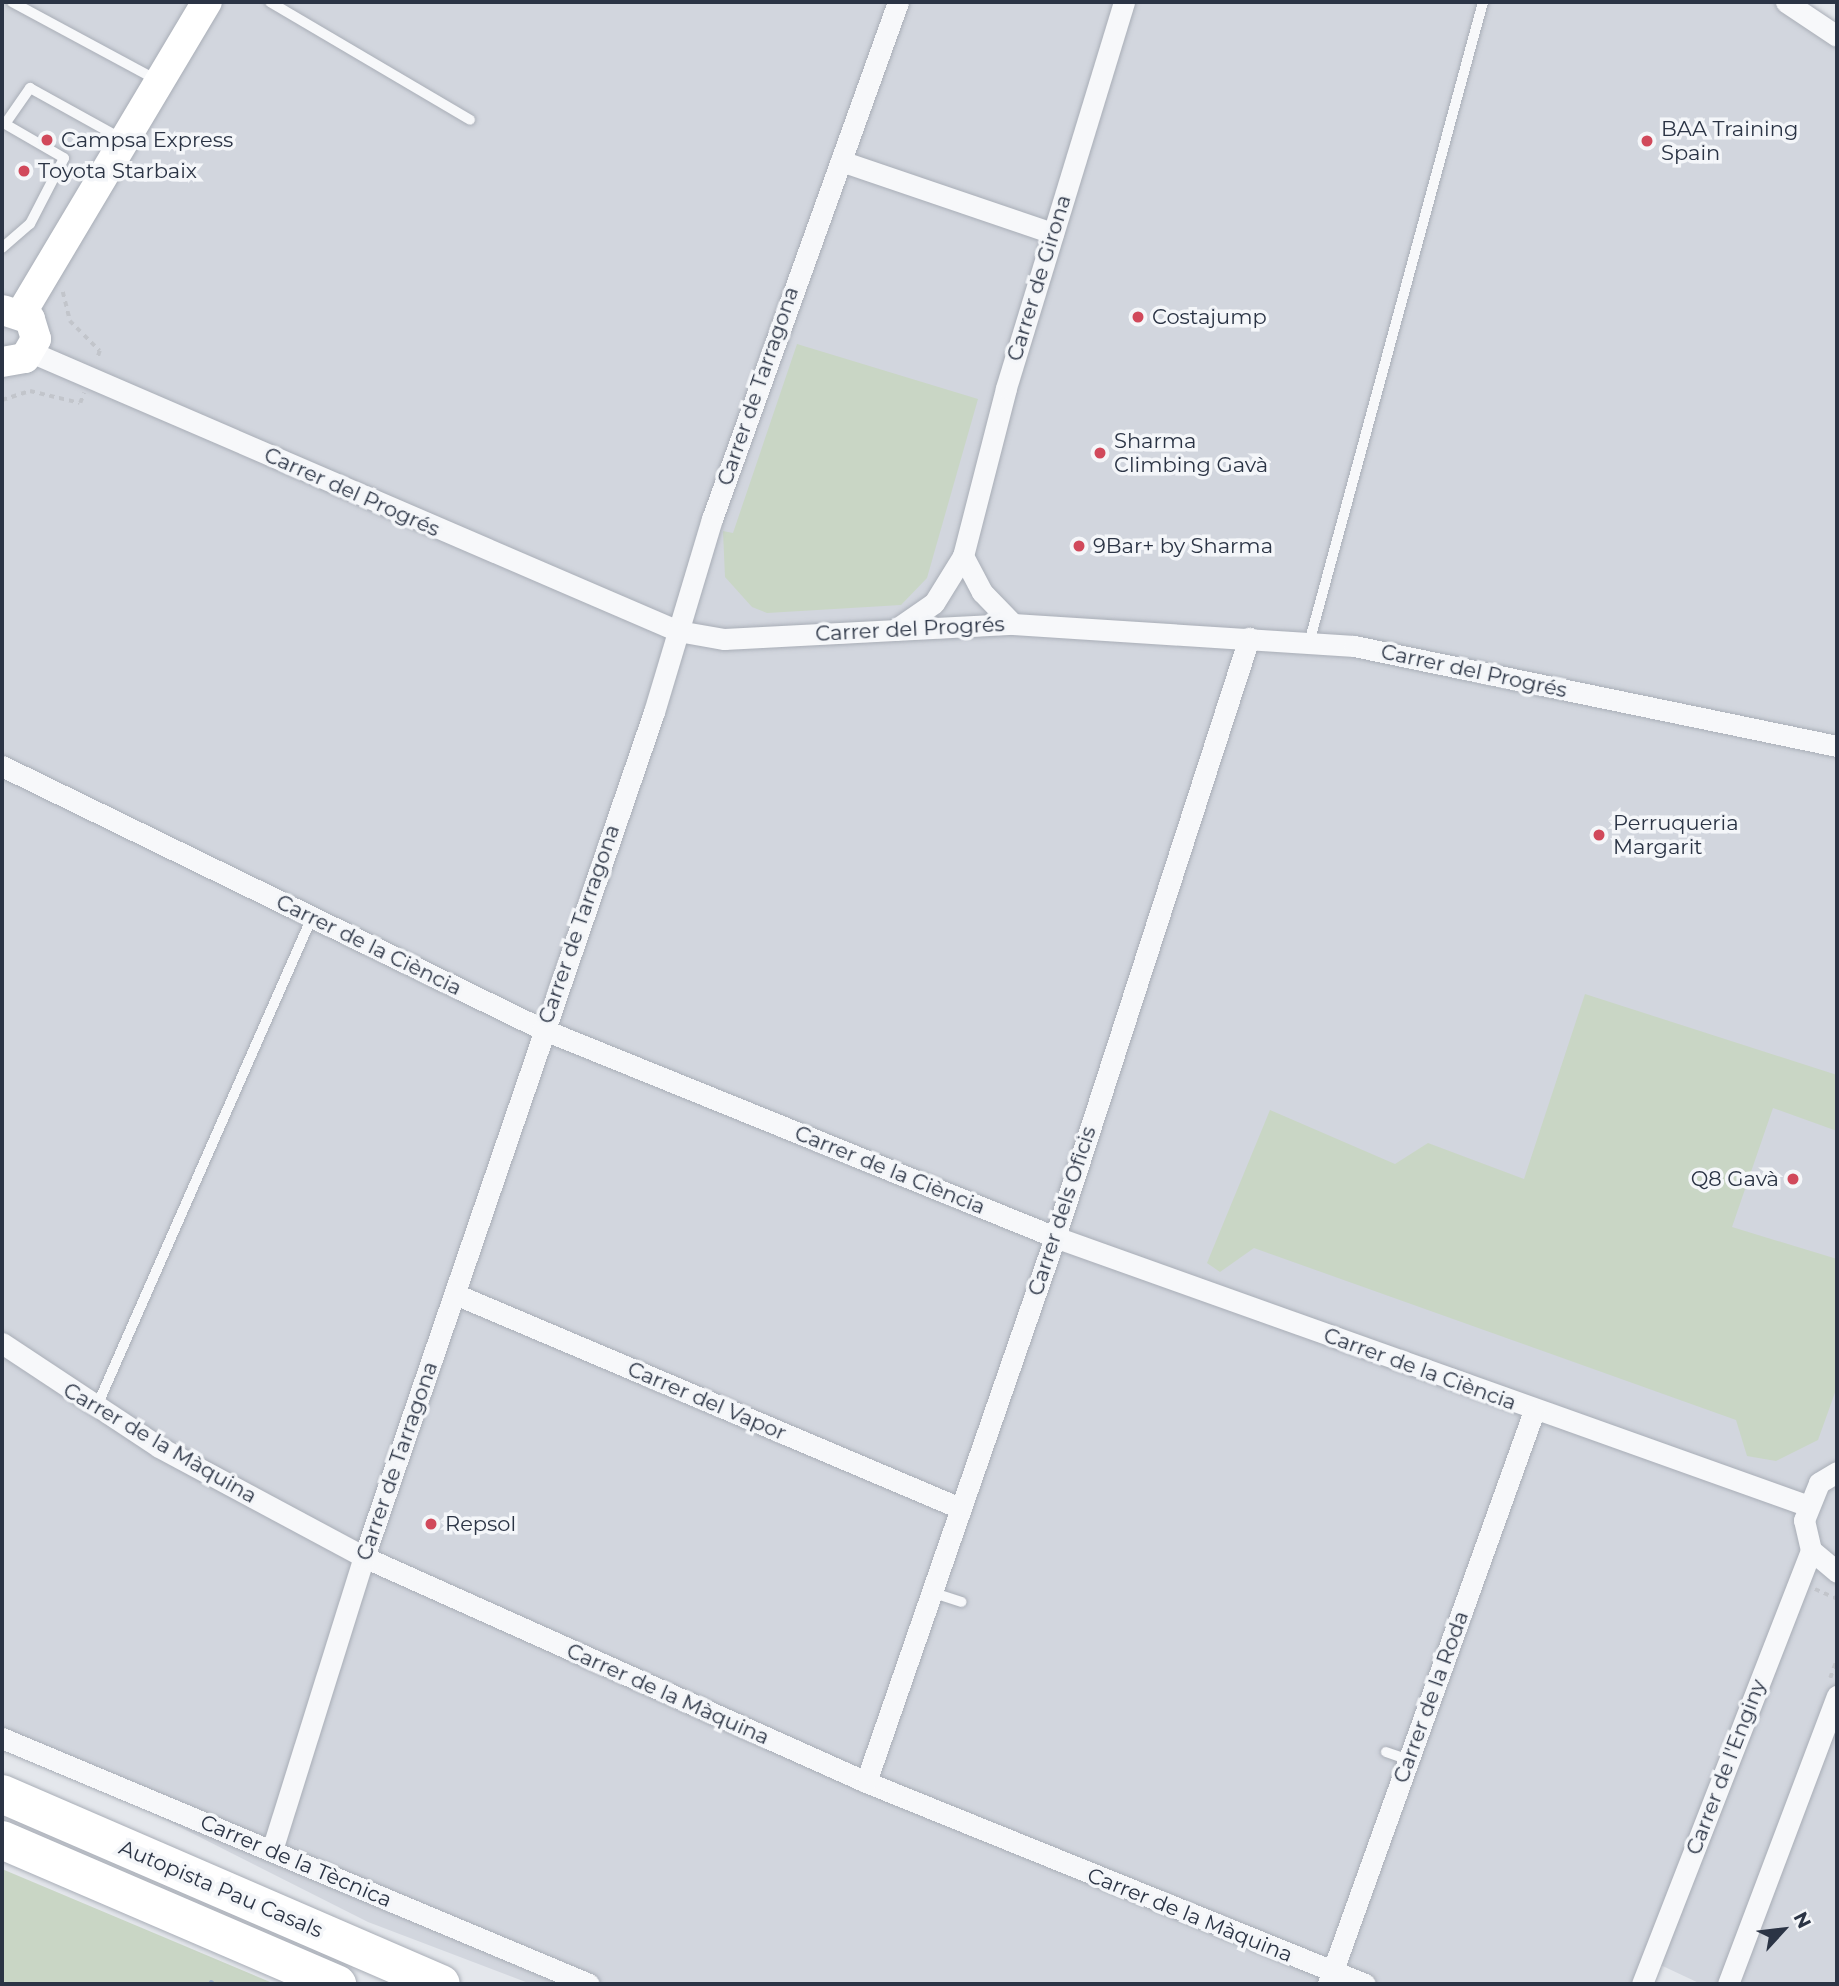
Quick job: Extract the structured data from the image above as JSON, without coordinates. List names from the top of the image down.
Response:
{
  "streets": {
    "highway": ["Autopista Pau Casals"],
    "street": [
      "Carrer de Girona",
      "Carrer de Tarragona",
      "Carrer del Progrés",
      "Carrer de la Ciència",
      "Carrer dels Oficis",
      "Carrer del Vapor",
      "Carrer de la Màquina",
      "Carrer de la Roda",
      "Carrer de l'Enginy",
      "Carrer de la Tècnica"
    ]
  },
  "crossings": [
    ["Carrer de Girona", "Carrer del Progrés"],
    ["Carrer de Tarragona", "Carrer del Progrés"],
    ["Carrer de Tarragona", "Carrer de la Ciència"],
    ["Carrer de Tarragona", "Carrer del Vapor"],
    ["Carrer de Tarragona", "Carrer de la Màquina"],
    ["Carrer de Tarragona", "Carrer de la Tècnica"],
    ["Carrer del Progrés", "Carrer dels Oficis"],
    ["Carrer de la Ciència", "Carrer dels Oficis"],
    ["Carrer de la Ciència", "Carrer de la Roda"],
    ["Carrer dels Oficis", "Carrer del Vapor"],
    ["Carrer dels Oficis", "Carrer de la Màquina"],
    ["Carrer de la Màquina", "Carrer de la Roda"]
  ],
  "places": [
    "Campsa Express",
    "BAA Training Spain",
    "Toyota Starbaix",
    "Costajump",
    "Sharma Climbing Gavà",
    "9Bar+ by Sharma",
    "Perruqueria Margarit",
    "Q8 Gavà",
    "Repsol"
  ],
  "north": "top right"
}
